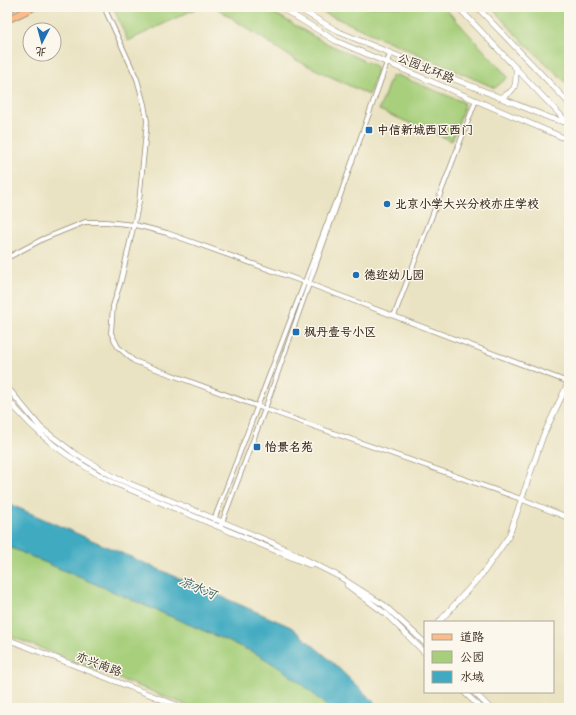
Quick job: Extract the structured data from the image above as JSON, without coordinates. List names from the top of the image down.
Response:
{
  "streets": {
    "street": ["公园北环路", "亦兴南路"]
  },
  "water": ["凉水河"],
  "places": {
    "transit": ["中信新城西区西门", "枫丹壹号小区", "怡景名苑"],
    "other": ["北京小学大兴分校亦庄学校", "德迩幼儿园"]
  },
  "legend": ["道路", "公园", "水域"],
  "north": "bottom"
}
